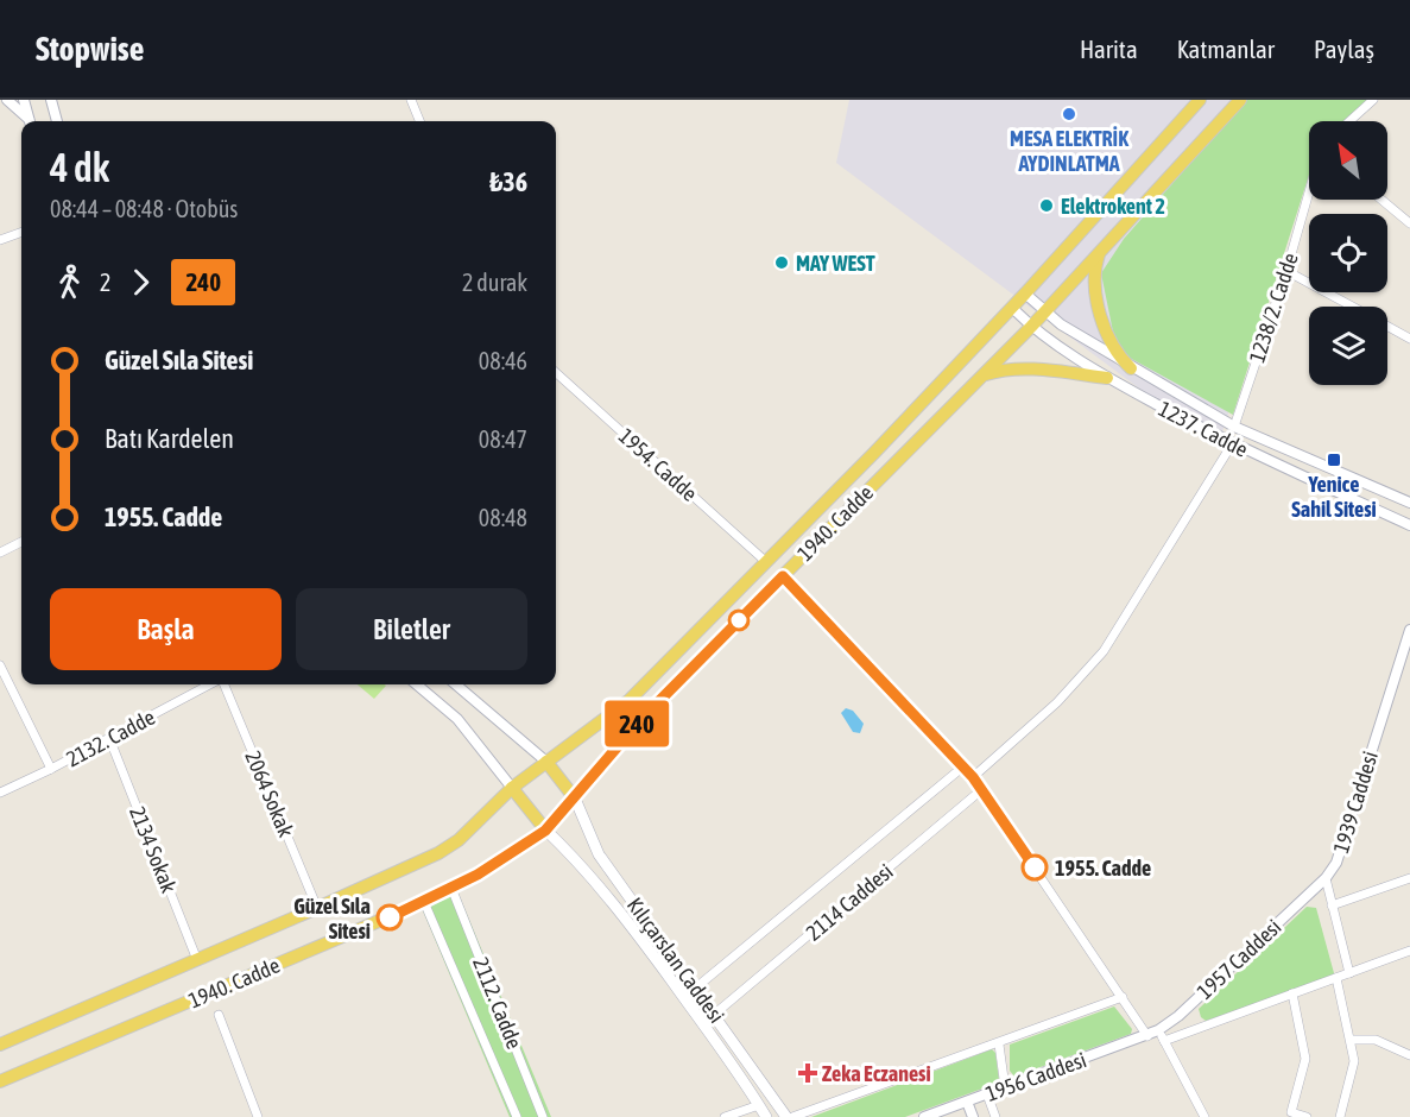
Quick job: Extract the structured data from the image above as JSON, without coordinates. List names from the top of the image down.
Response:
{
  "streets": {
    "main road": ["1940. Cadde", "Kılıçarslan Caddesi"],
    "street": [
      "1238/2. Cadde",
      "1237. Cadde",
      "1954. Cadde",
      "2132. Cadde",
      "2064 Sokak",
      "1939 Caddesi",
      "2134 Sokak",
      "2114 Caddesi",
      "1957 Caddesi",
      "2112. Cadde",
      "1956 Caddesi"
    ]
  },
  "crossings": [
    ["1238/2. Cadde", "1237. Cadde"],
    ["1237. Cadde", "1940. Cadde"],
    ["1954. Cadde", "1940. Cadde"],
    ["1940. Cadde", "2064 Sokak"],
    ["1940. Cadde", "2134 Sokak"],
    ["1940. Cadde", "Kılıçarslan Caddesi"],
    ["1940. Cadde", "2112. Cadde"],
    ["2132. Cadde", "2134 Sokak"],
    ["1939 Caddesi", "1957 Caddesi"],
    ["2114 Caddesi", "Kılıçarslan Caddesi"],
    ["1957 Caddesi", "1956 Caddesi"]
  ],
  "places": {
    "other": [
      "MESA ELEKTRİK AYDINLATMA",
      "Elektrokent 2",
      "MAY WEST",
      "1955. Cadde",
      "Güzel Sıla Sitesi"
    ],
    "transit": ["Yenice Sahil Sitesi"],
    "health": ["Zeka Eczanesi"]
  },
  "lines": ["bus line 240"],
  "north": "top left",
  "page": {
    "header": "Stopwise",
    "nav": ["Harita", "Katmanlar", "Paylaş"],
    "on_map": "240",
    "heading": ["4 dk", "08:44 – 08:48 · Otobüs", "₺36"],
    "legs": ["2", "240", "2 durak"],
    "list": [
      {
        "name": "Güzel Sıla Sitesi",
        "value": "08:46"
      },
      {
        "name": "Batı Kardelen",
        "value": "08:47"
      },
      {
        "name": "1955. Cadde",
        "value": "08:48"
      }
    ],
    "buttons": ["Başla", "Biletler"]
  }
}
